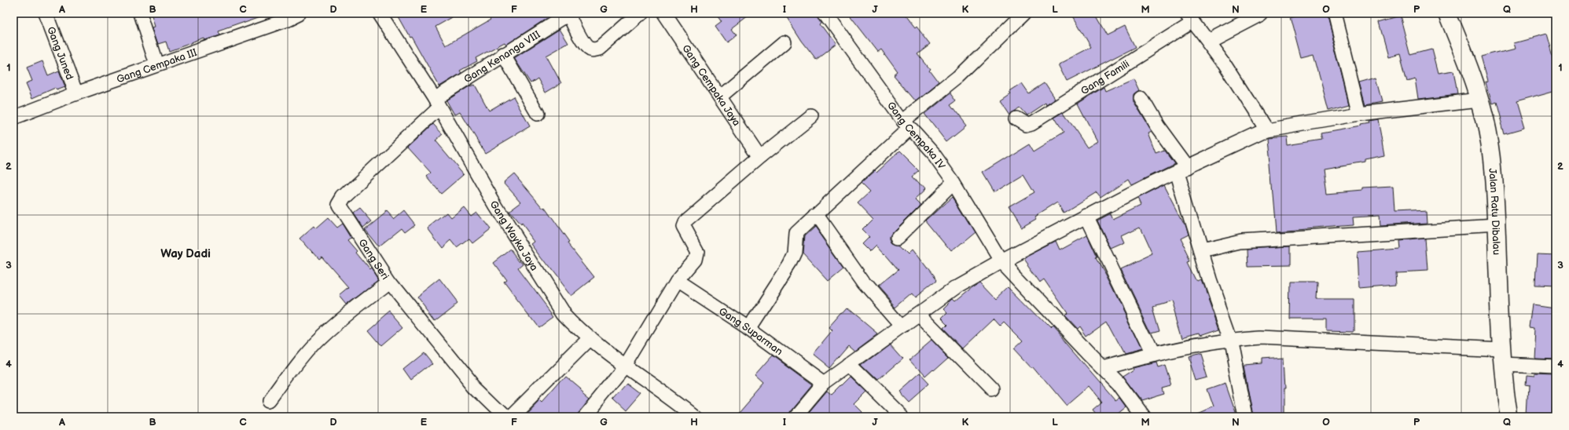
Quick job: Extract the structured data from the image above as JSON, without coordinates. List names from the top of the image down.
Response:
{
  "streets": {
    "main road": ["Jalan Ratu Dibalau"],
    "street": [
      "Gang Juned",
      "Gang Kenanga VIII",
      "Gang Cempaka III",
      "Gang Famili",
      "Gang Cempaka Jaya",
      "Gang Cempaka IV",
      "Gang Wayka Jaya",
      "Gang Seri",
      "Gang Suparman"
    ]
  },
  "crossings": [
    ["Gang Juned", "Gang Cempaka III"],
    ["Gang Kenanga VIII", "Gang Wayka Jaya"],
    ["Gang Kenanga VIII", "Gang Seri"],
    ["Gang Wayka Jaya", "Gang Seri"]
  ],
  "districts": ["Way Dadi"],
  "grid": {
    "columns": [
      "A",
      "B",
      "C",
      "D",
      "E",
      "F",
      "G",
      "H",
      "I",
      "J",
      "K",
      "L",
      "M",
      "N",
      "O",
      "P",
      "Q"
    ],
    "rows": [
      "1",
      "2",
      "3",
      "4"
    ]
  }
}
